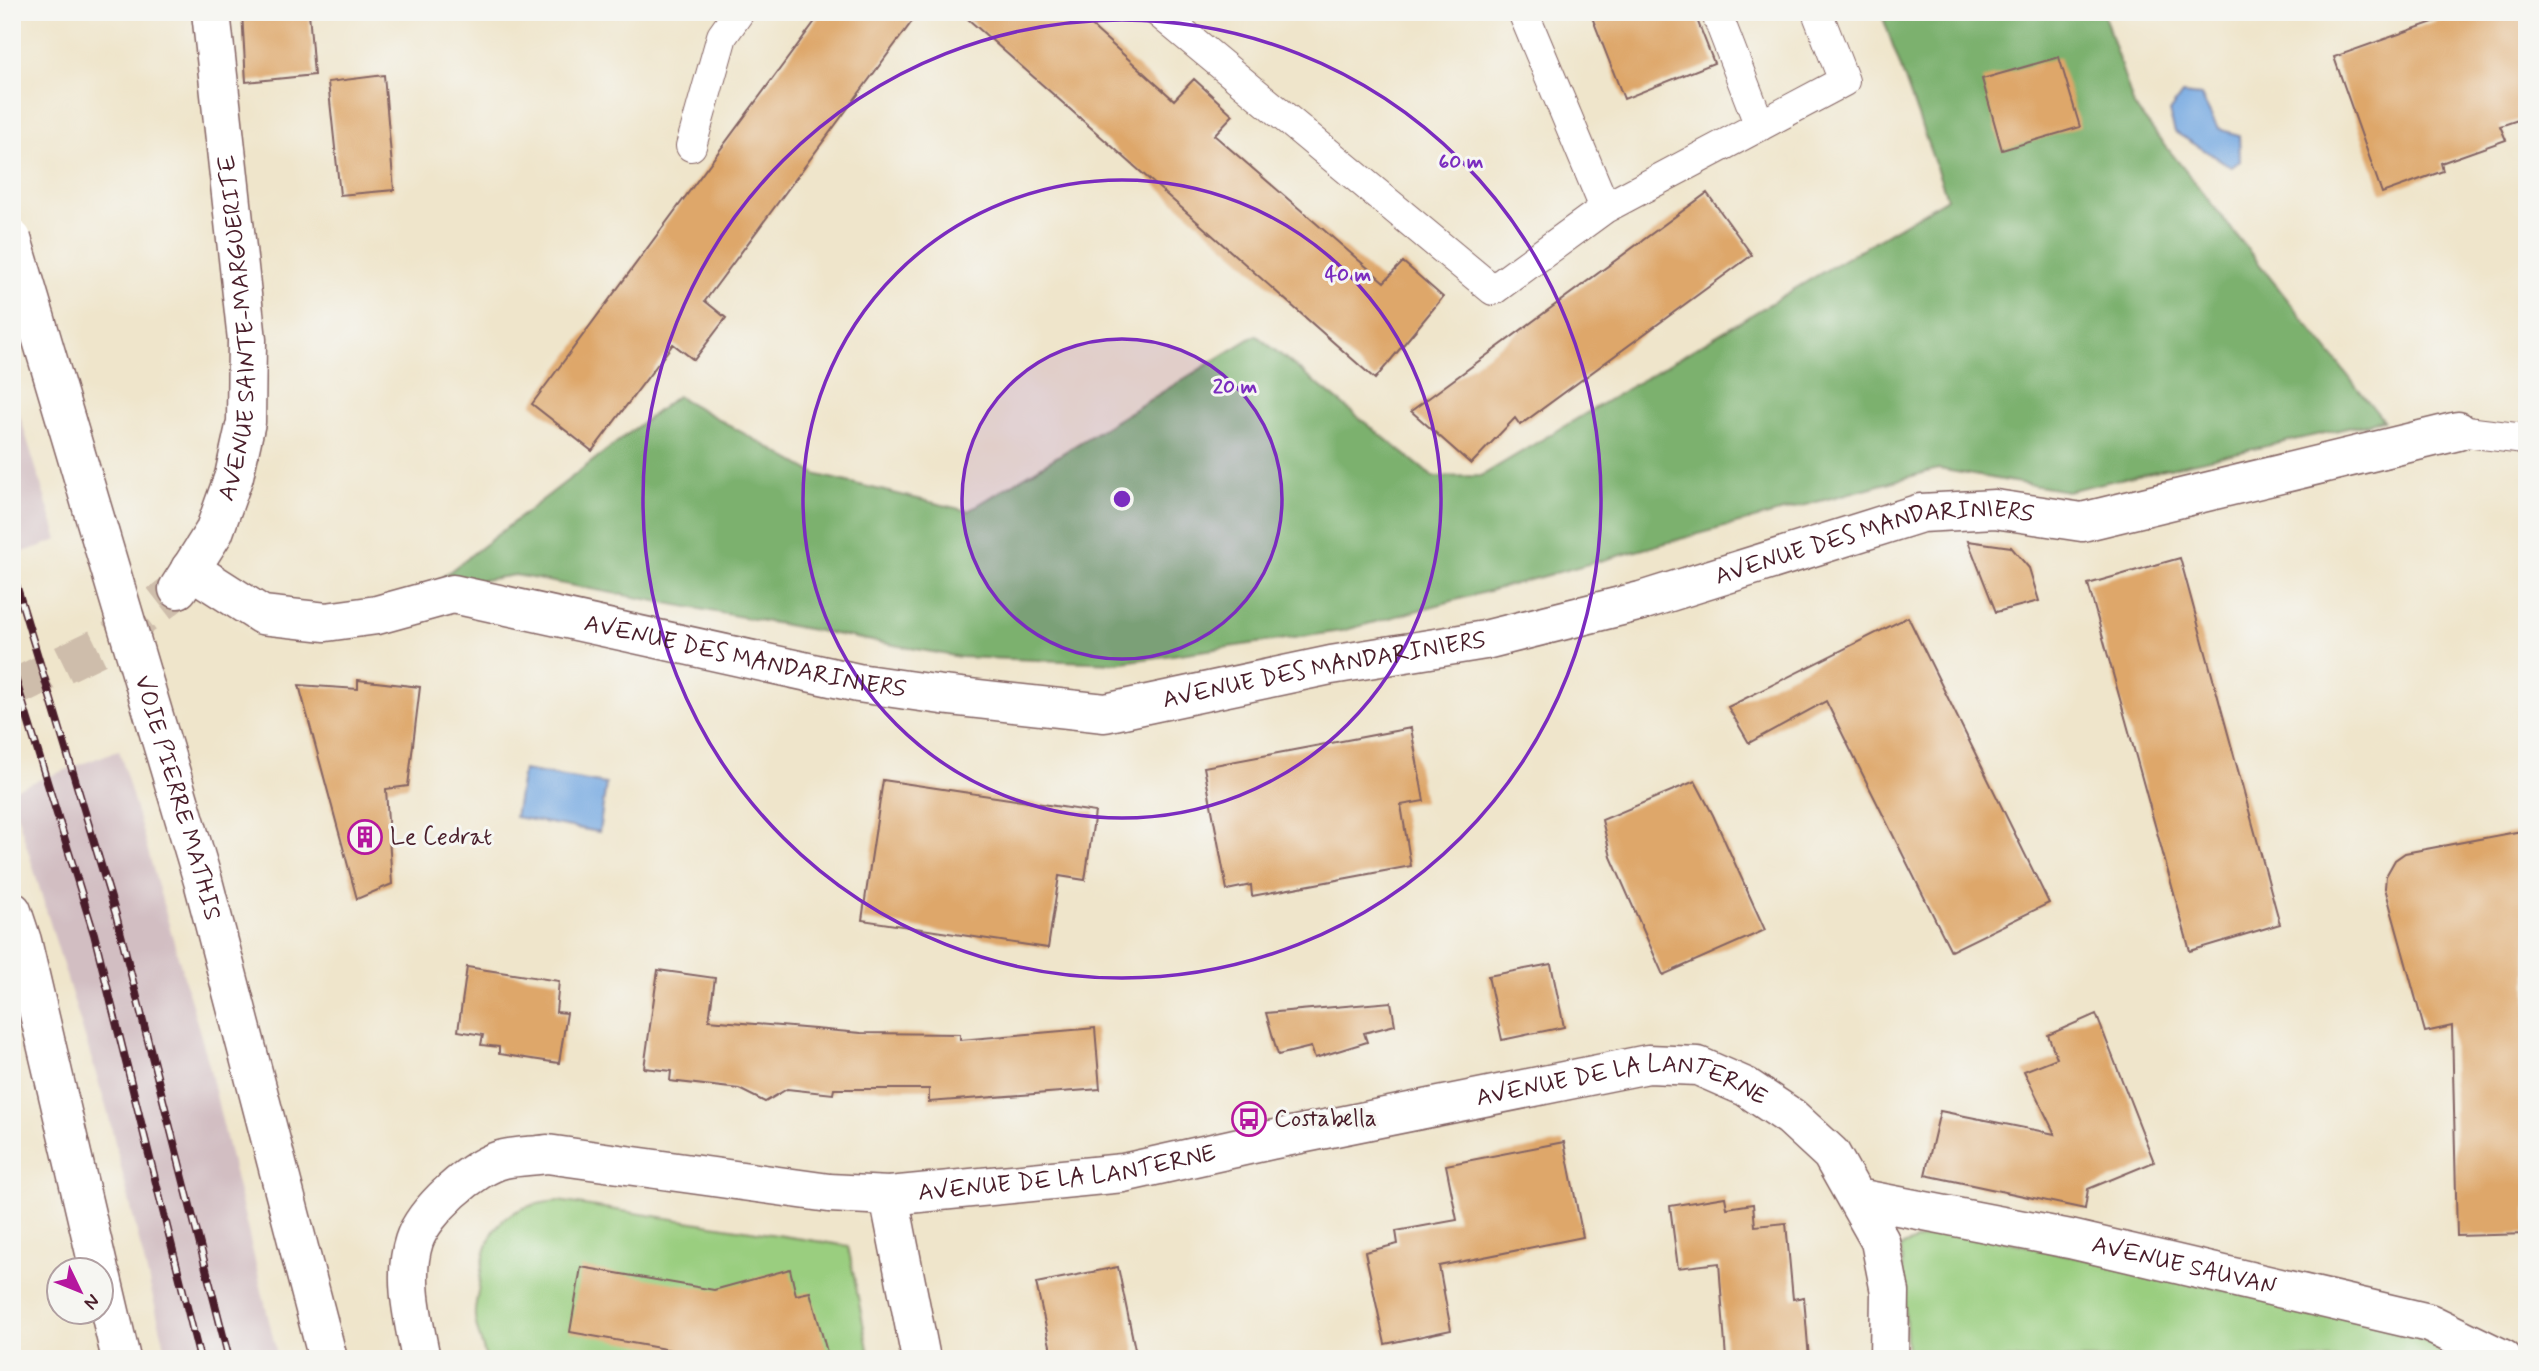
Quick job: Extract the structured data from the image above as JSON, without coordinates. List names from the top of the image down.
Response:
{
  "streets": {
    "main road": [
      "AVENUE SAINTE-MARGUERITE",
      "AVENUE DES MANDARINIERS",
      "VOIE PIERRE MATHIS",
      "AVENUE DE LA LANTERNE",
      "AVENUE SAUVAN"
    ]
  },
  "crossings": [
    ["AVENUE SAINTE-MARGUERITE", "AVENUE DES MANDARINIERS"],
    ["AVENUE DE LA LANTERNE", "AVENUE SAUVAN"]
  ],
  "places": {
    "building": ["Le Cedrat"],
    "bus stop": ["Costabella"]
  },
  "north": "bottom right",
  "rings": ["60 m", "40 m", "20 m"]
}
